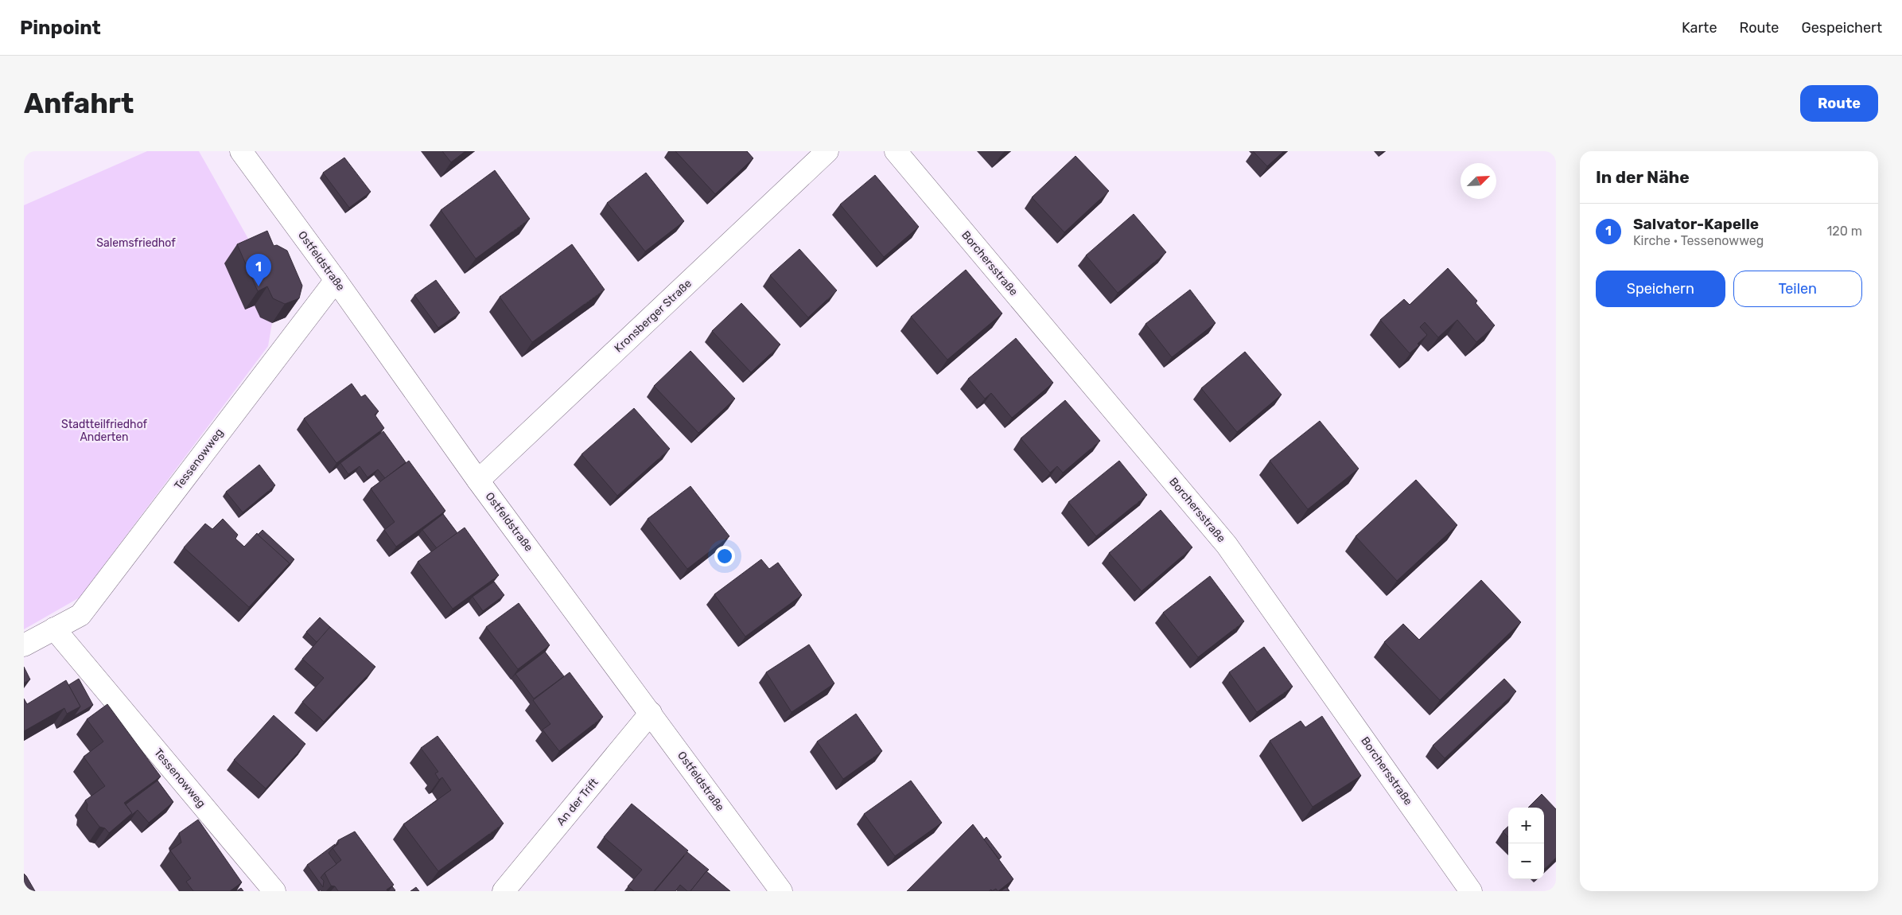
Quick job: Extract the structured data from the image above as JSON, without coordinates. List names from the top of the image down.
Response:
{
  "streets": {
    "street": [
      "Ostfeldstraße",
      "Borchersstraße",
      "Kronsberger Straße",
      "Tessenowweg",
      "An der Trift"
    ]
  },
  "crossings": [
    ["Ostfeldstraße", "Kronsberger Straße"],
    ["Ostfeldstraße", "Tessenowweg"],
    ["Ostfeldstraße", "An der Trift"]
  ],
  "parks": ["Salemsfriedhof", "Stadtteilfriedhof Anderten"],
  "north": "top right",
  "page": {
    "header": "Pinpoint",
    "nav": ["Karte", "Route", "Gespeichert"],
    "buttons": [
      "Route",
      ["Speichern", "Teilen"]
    ],
    "title": "Anfahrt",
    "heading": "In der Nähe",
    "list": [
      {
        "mark": "1",
        "name": "Salvator-Kapelle",
        "note": "Kirche · Tessenowweg",
        "value": "120 m"
      }
    ],
    "pins": "1",
    "map_buttons": ["+", "−"]
  }
}
